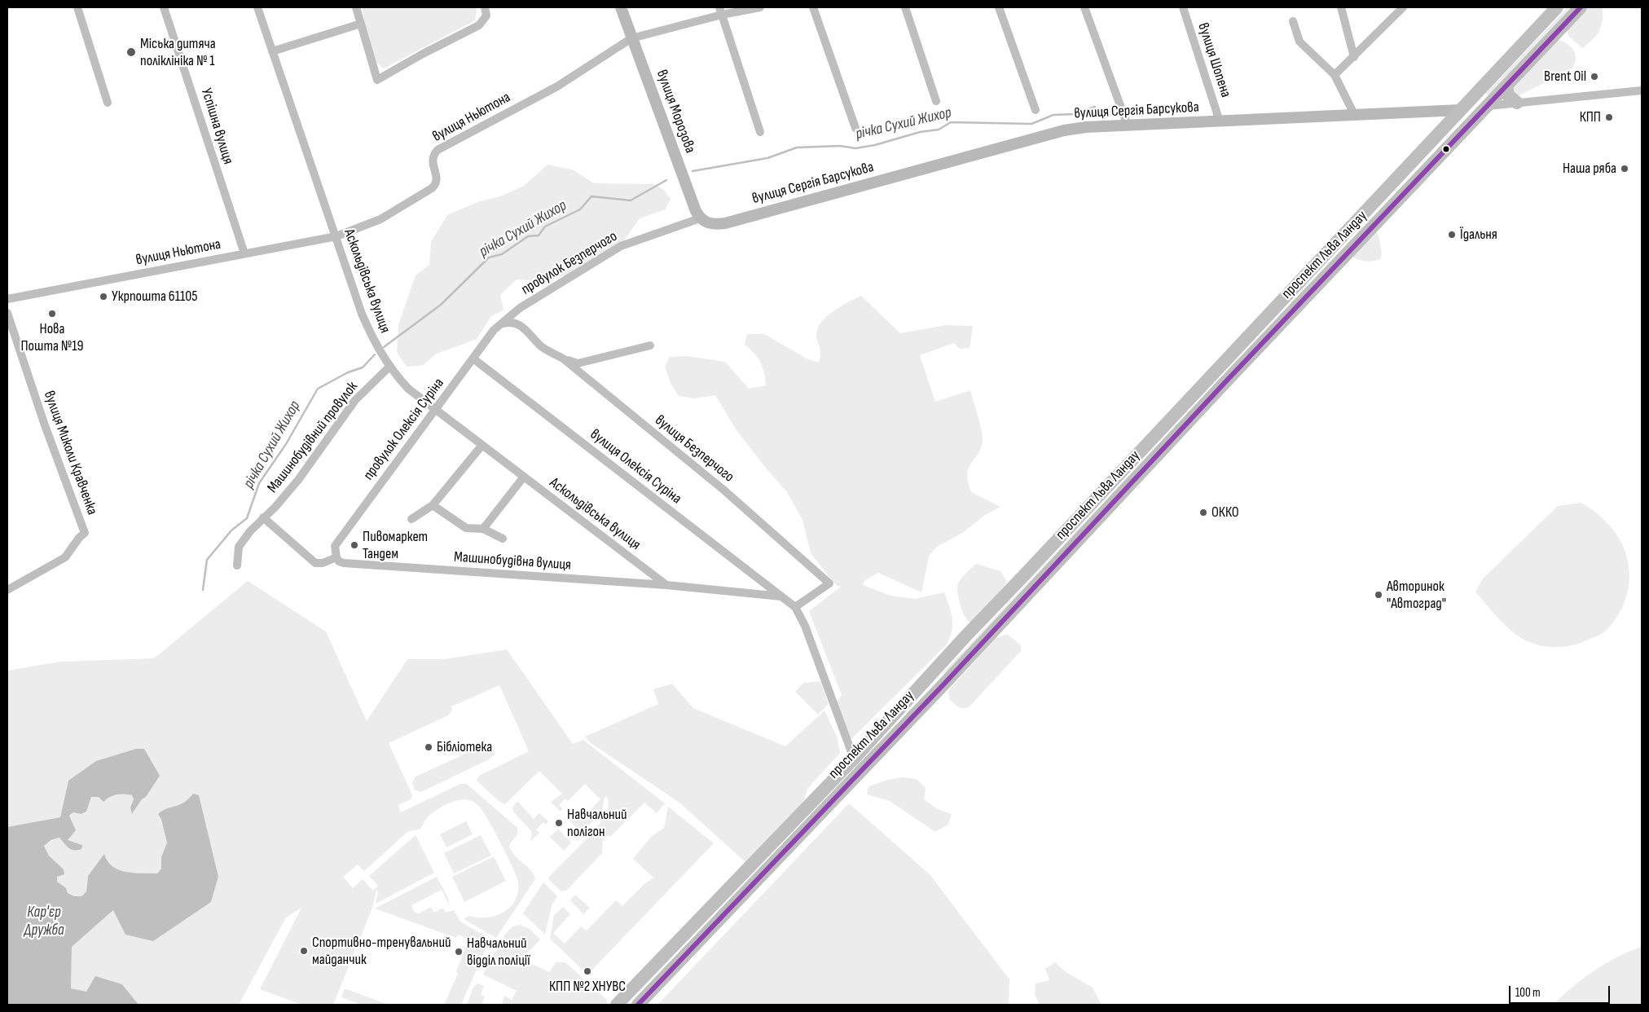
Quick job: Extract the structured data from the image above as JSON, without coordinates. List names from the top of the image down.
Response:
{
  "streets": {
    "main road": ["вулиця Сергія Барсукова", "вулиця Морозова", "проспект Льва Ландау"],
    "street": [
      "вулиця Шопена",
      "вулиця Ньютона",
      "Успішна вулиця",
      "провулок Безперчого",
      "Аскольдівська вулиця",
      "провулок Олексія Суріна",
      "Машинобудівний провулок",
      "вулиця Безперчого",
      "вулиця Миколи Кравченка",
      "вулиця Олексія Суріна",
      "Машинобудівна вулиця"
    ]
  },
  "crossings": [
    ["вулиця Шопена", "вулиця Сергія Барсукова"],
    ["вулиця Сергія Барсукова", "вулиця Морозова"],
    ["вулиця Сергія Барсукова", "проспект Льва Ландау"],
    ["вулиця Сергія Барсукова", "провулок Безперчого"],
    ["вулиця Морозова", "вулиця Ньютона"],
    ["вулиця Морозова", "провулок Безперчого"],
    ["вулиця Ньютона", "Успішна вулиця"],
    ["вулиця Ньютона", "Аскольдівська вулиця"],
    ["провулок Безперчого", "провулок Олексія Суріна"],
    ["провулок Безперчого", "вулиця Безперчого"],
    ["Аскольдівська вулиця", "провулок Олексія Суріна"],
    ["Аскольдівська вулиця", "Машинобудівний провулок"],
    ["Аскольдівська вулиця", "Машинобудівна вулиця"],
    ["провулок Олексія Суріна", "вулиця Безперчого"],
    ["провулок Олексія Суріна", "вулиця Олексія Суріна"],
    ["провулок Олексія Суріна", "Машинобудівна вулиця"],
    ["вулиця Безперчого", "вулиця Олексія Суріна"],
    ["вулиця Олексія Суріна", "Машинобудівна вулиця"]
  ],
  "water": ["річка Сухий Жихор", "Кар'єр Дружба"],
  "places": [
    "Міська дитяча поліклініка № 1",
    "Brent Oil",
    "КПП",
    "Наша ряба",
    "Їдальня",
    "Укрпошта 61105",
    "Нова Пошта №19",
    "ОККО",
    "Пивомаркет Тандем",
    "Авторинок \"Автоград\"",
    "Бібліотека",
    "Навчальний полігон",
    "Спортивно-тренувальний майданчик",
    "Навчальний відділ поліції",
    "КПП №2 ХНУВС"
  ],
  "scale_bar": "100 m"
}
